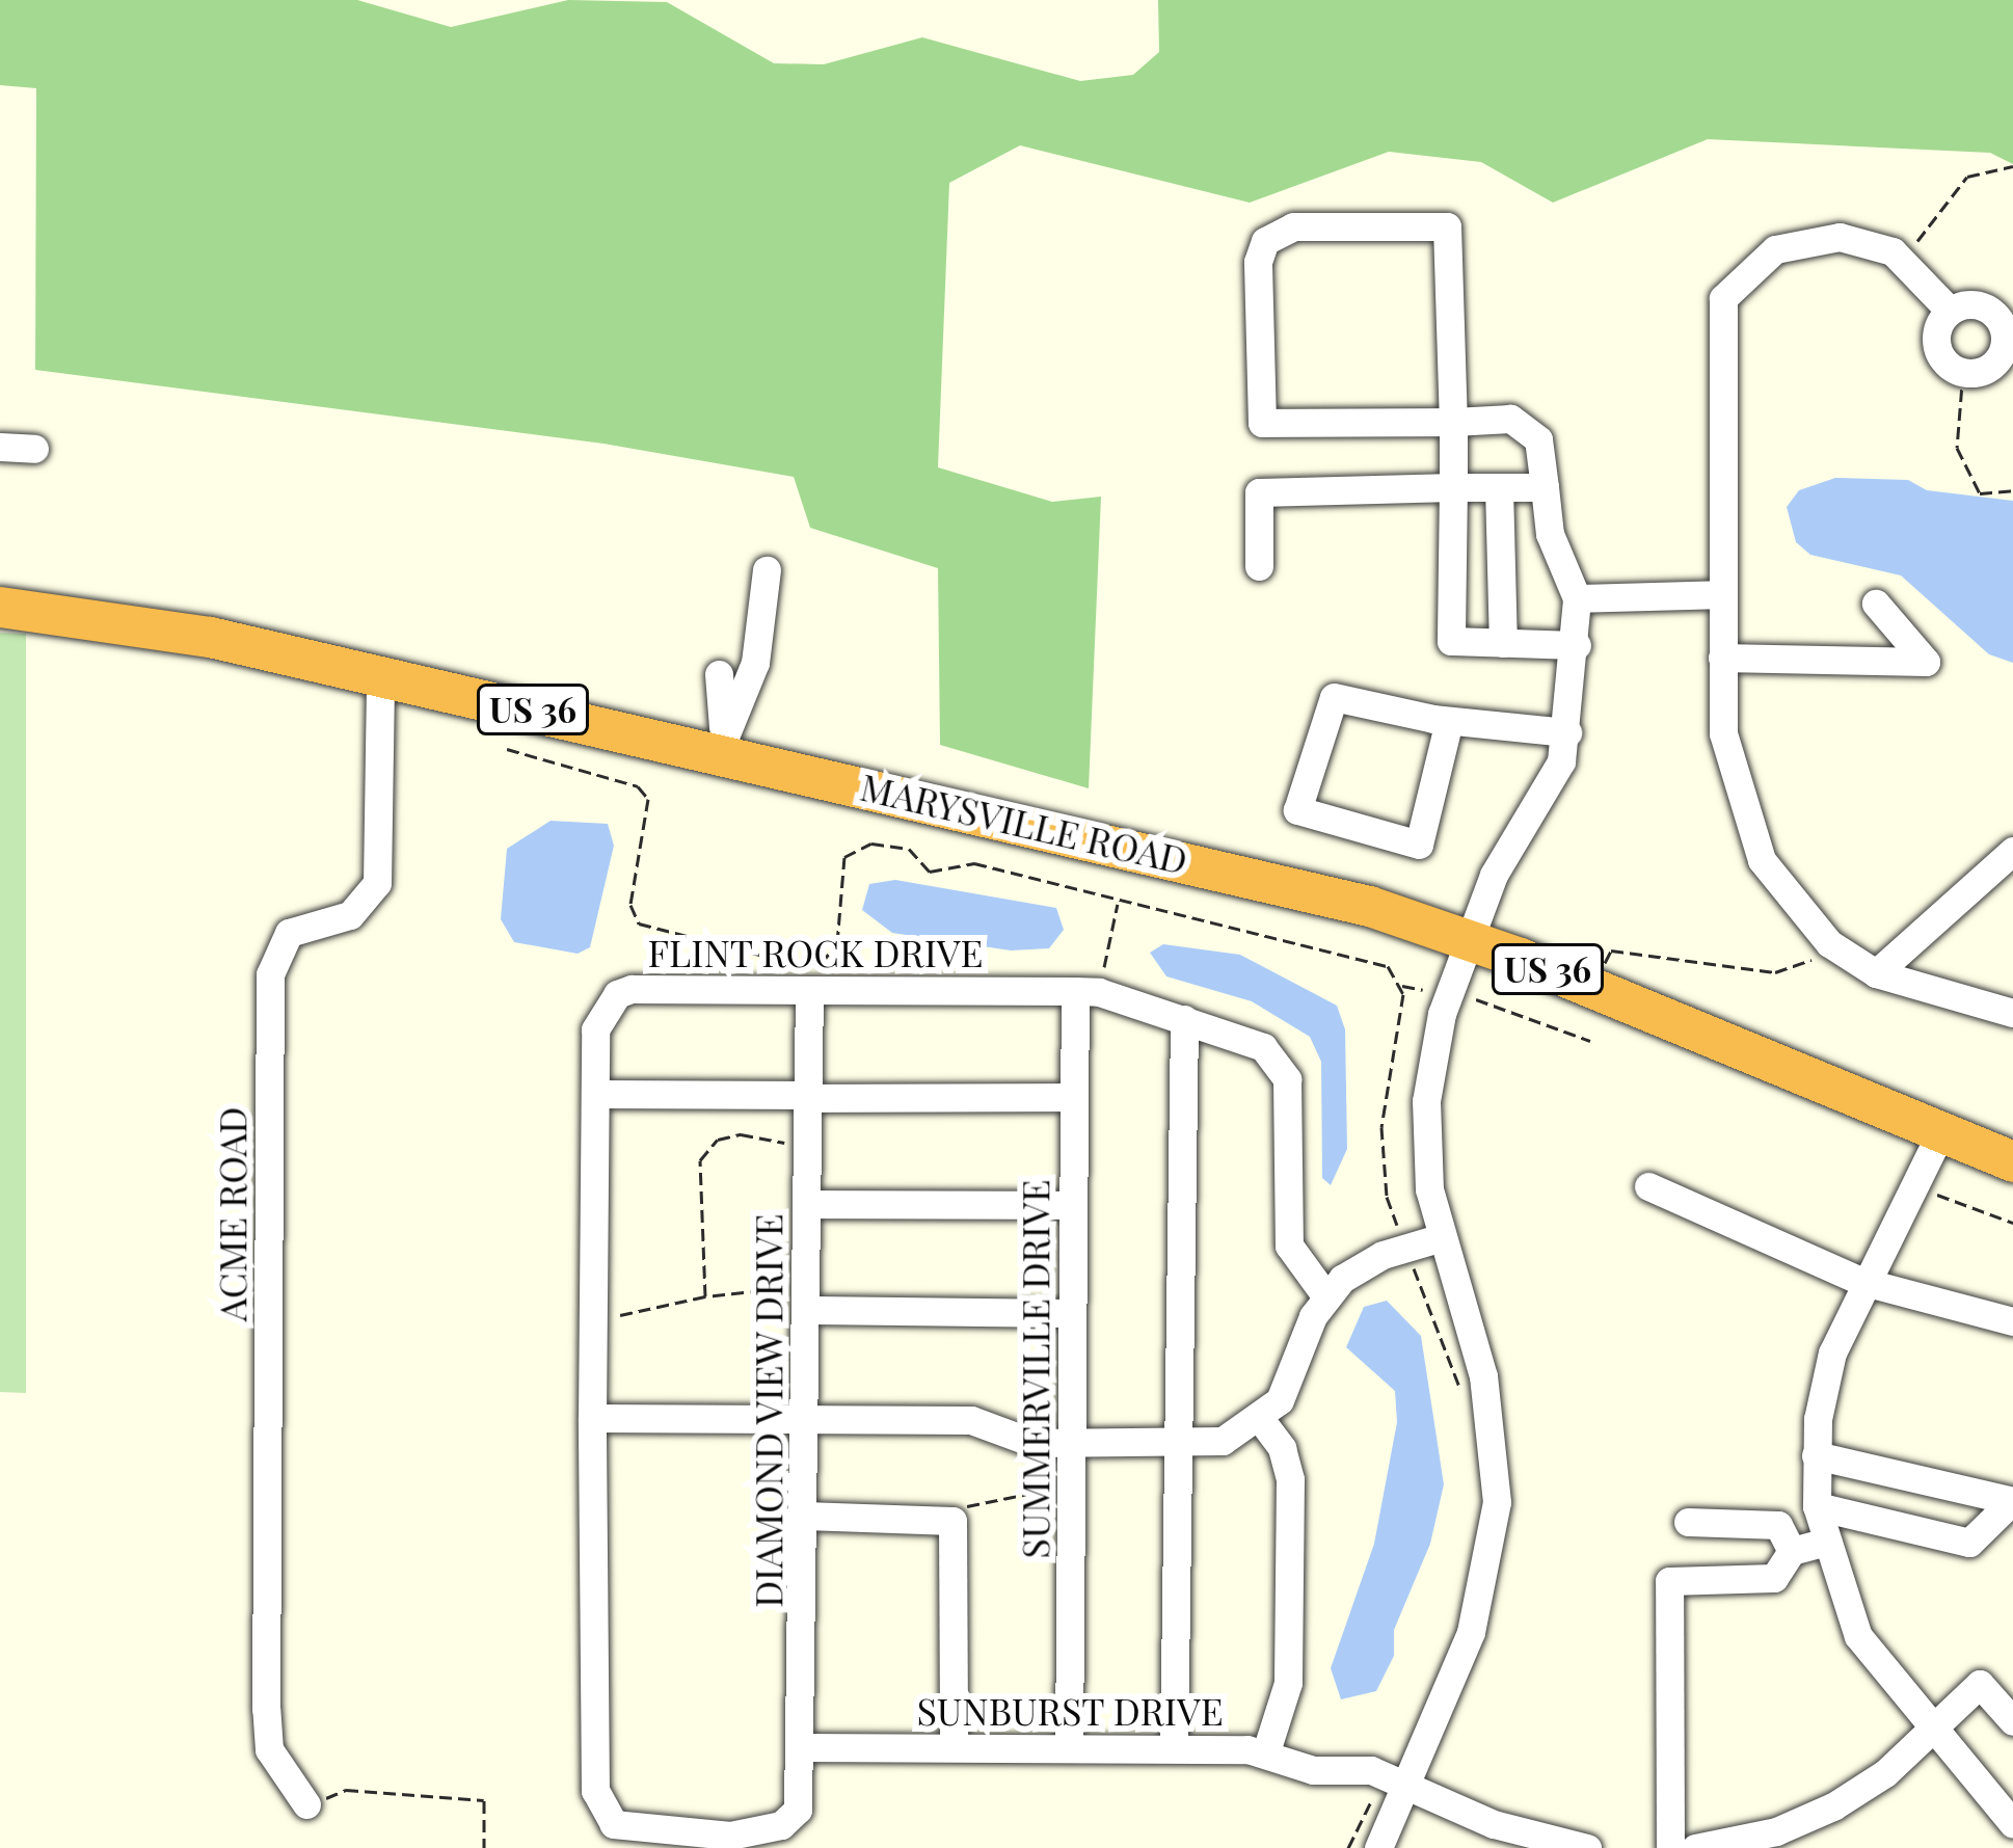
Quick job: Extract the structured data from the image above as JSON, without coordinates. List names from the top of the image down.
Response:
{
  "streets": {
    "highway": ["US 36", "MARYSVILLE ROAD"],
    "street": [
      "FLINT ROCK DRIVE",
      "ACME ROAD",
      "SUMMERVILLE DRIVE",
      "DIAMOND VIEW DRIVE",
      "SUNBURST DRIVE"
    ]
  },
  "crossings": [
    ["MARYSVILLE ROAD", "ACME ROAD"],
    ["FLINT ROCK DRIVE", "SUMMERVILLE DRIVE"],
    ["FLINT ROCK DRIVE", "DIAMOND VIEW DRIVE"],
    ["SUMMERVILLE DRIVE", "SUNBURST DRIVE"],
    ["DIAMOND VIEW DRIVE", "SUNBURST DRIVE"]
  ]
}
